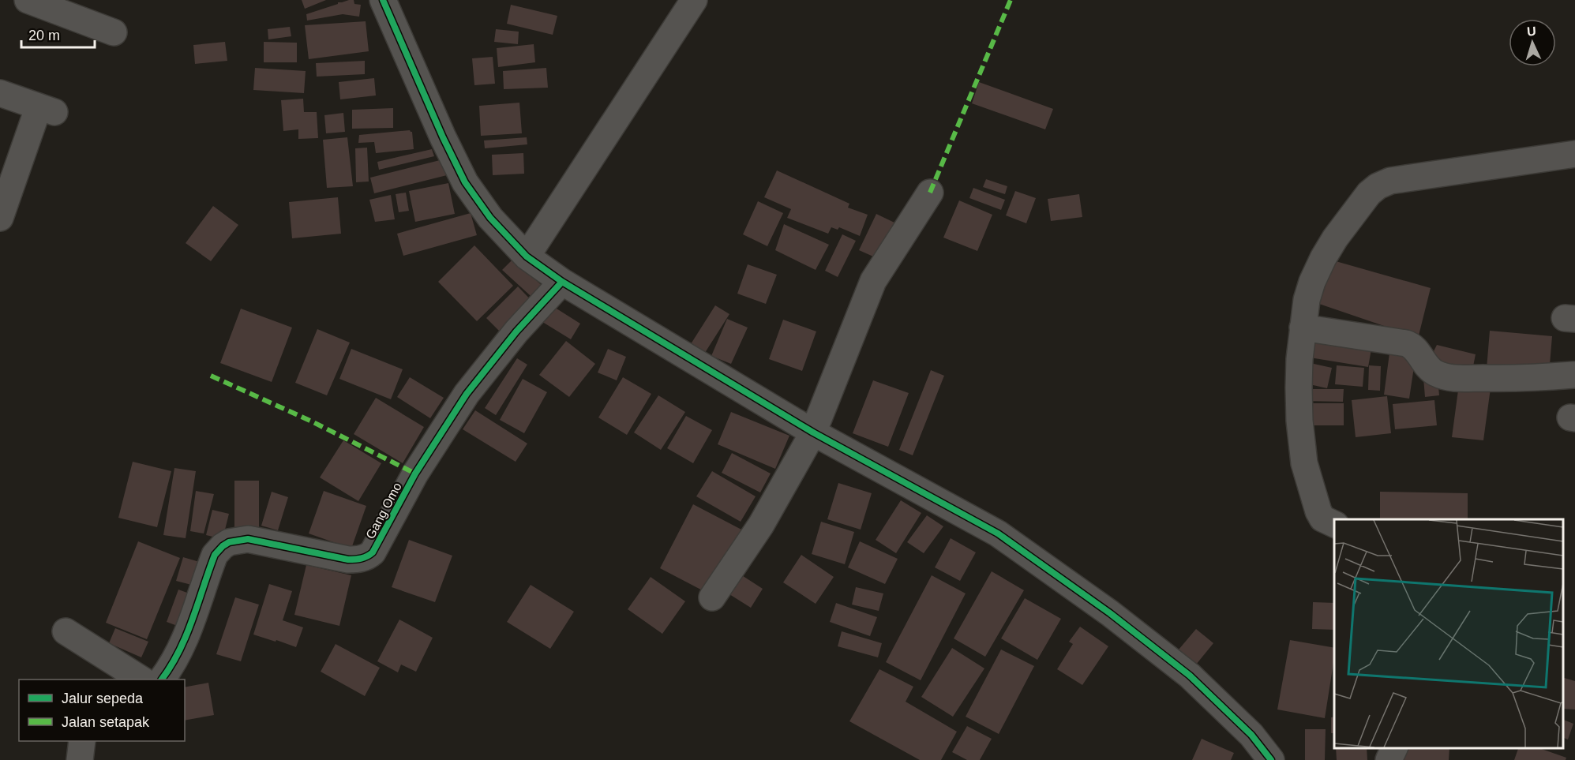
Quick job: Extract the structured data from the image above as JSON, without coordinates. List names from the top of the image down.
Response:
{
  "streets": {
    "street": ["Gang Omo"]
  },
  "legend": ["Jalur sepeda", "Jalan setapak"],
  "scale_bar": "20 m",
  "north": "top"
}
